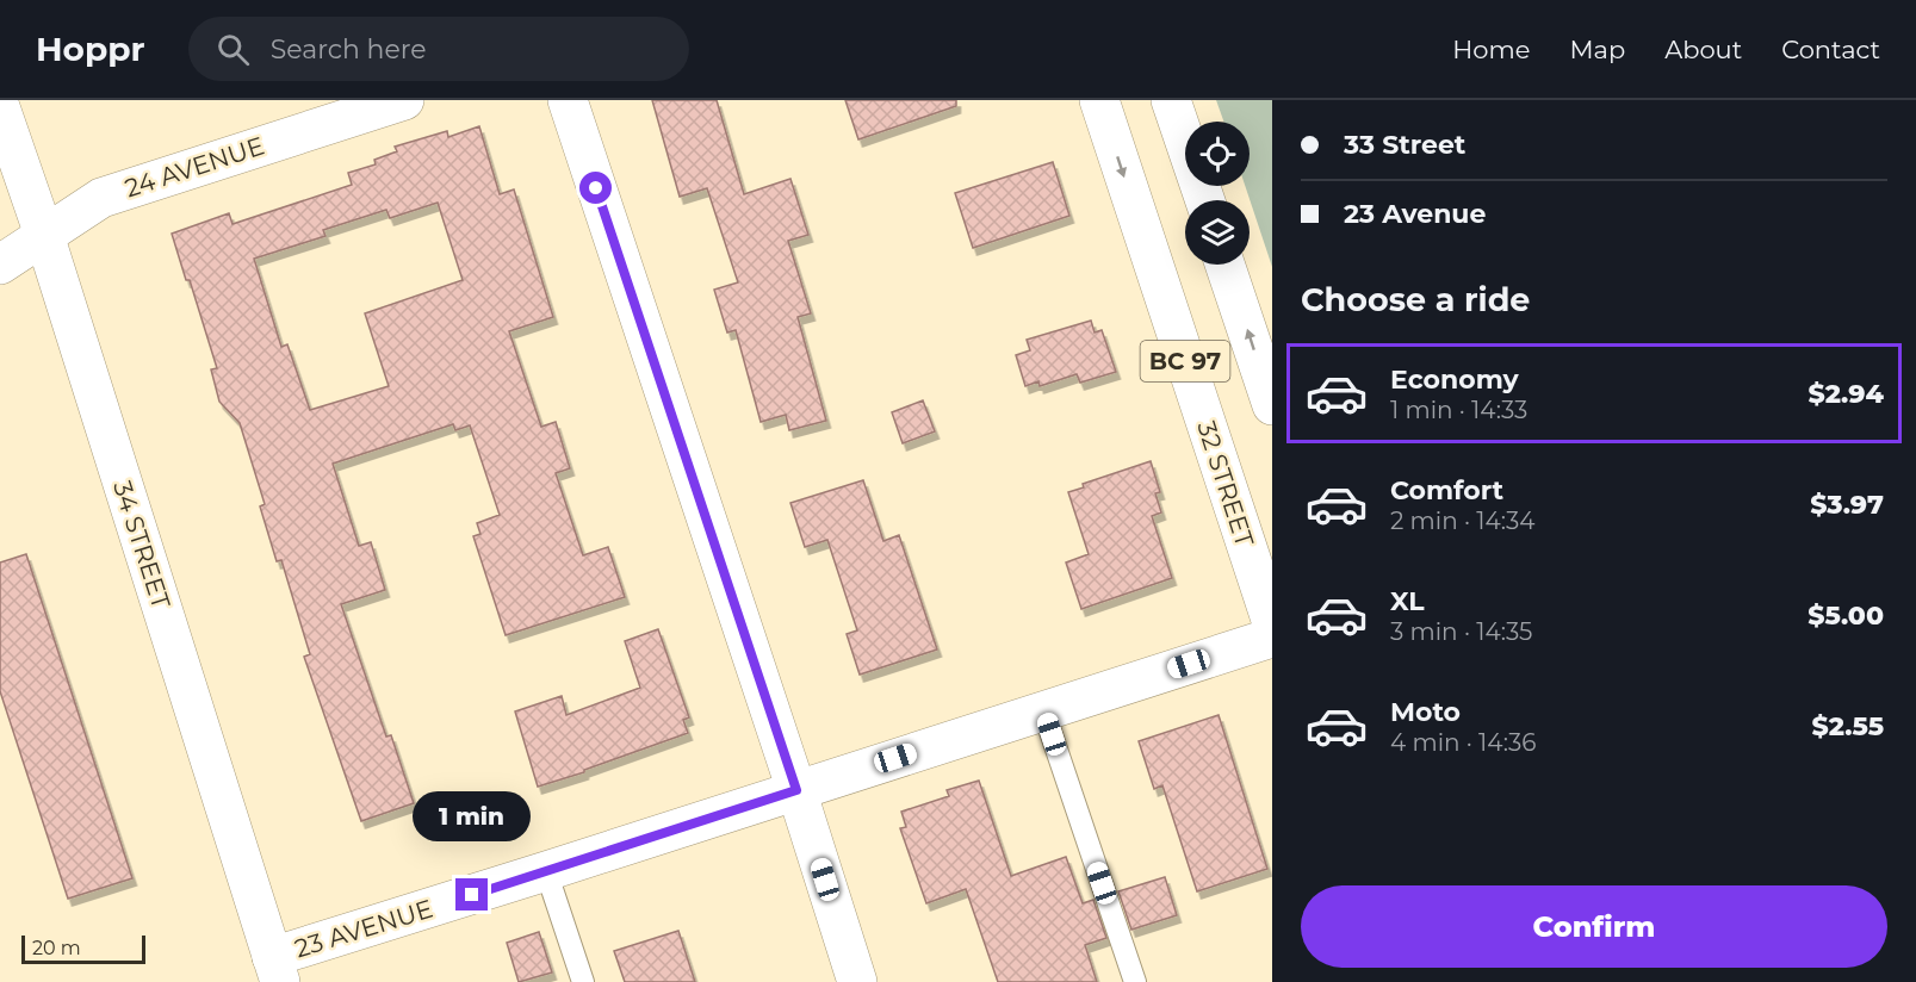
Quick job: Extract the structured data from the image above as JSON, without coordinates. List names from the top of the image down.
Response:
{
  "streets": {
    "main road": [
      "24 AVENUE",
      "BC 97",
      "32 STREET",
      "34 STREET",
      "23 AVENUE"
    ]
  },
  "crossings": [
    ["24 AVENUE", "34 STREET"],
    ["34 STREET", "23 AVENUE"]
  ],
  "scale_bar": "20 m",
  "page": {
    "header": "Hoppr",
    "search": "Search here",
    "nav": [
      "Home",
      "Map",
      "About",
      "Contact"
    ],
    "banner": ["33 Street", "23 Avenue"],
    "heading": "Choose a ride",
    "list": [
      {
        "name": "Economy",
        "note": "1 min · 14:33",
        "value": "$2.94"
      },
      {
        "name": "Comfort",
        "note": "2 min · 14:34",
        "value": "$3.97"
      },
      {
        "name": "XL",
        "note": "3 min · 14:35",
        "value": "$5.00"
      },
      {
        "name": "Moto",
        "note": "4 min · 14:36",
        "value": "$2.55"
      }
    ],
    "bubble": "1 min",
    "buttons": "Confirm",
    "scale": "20 m"
  }
}
